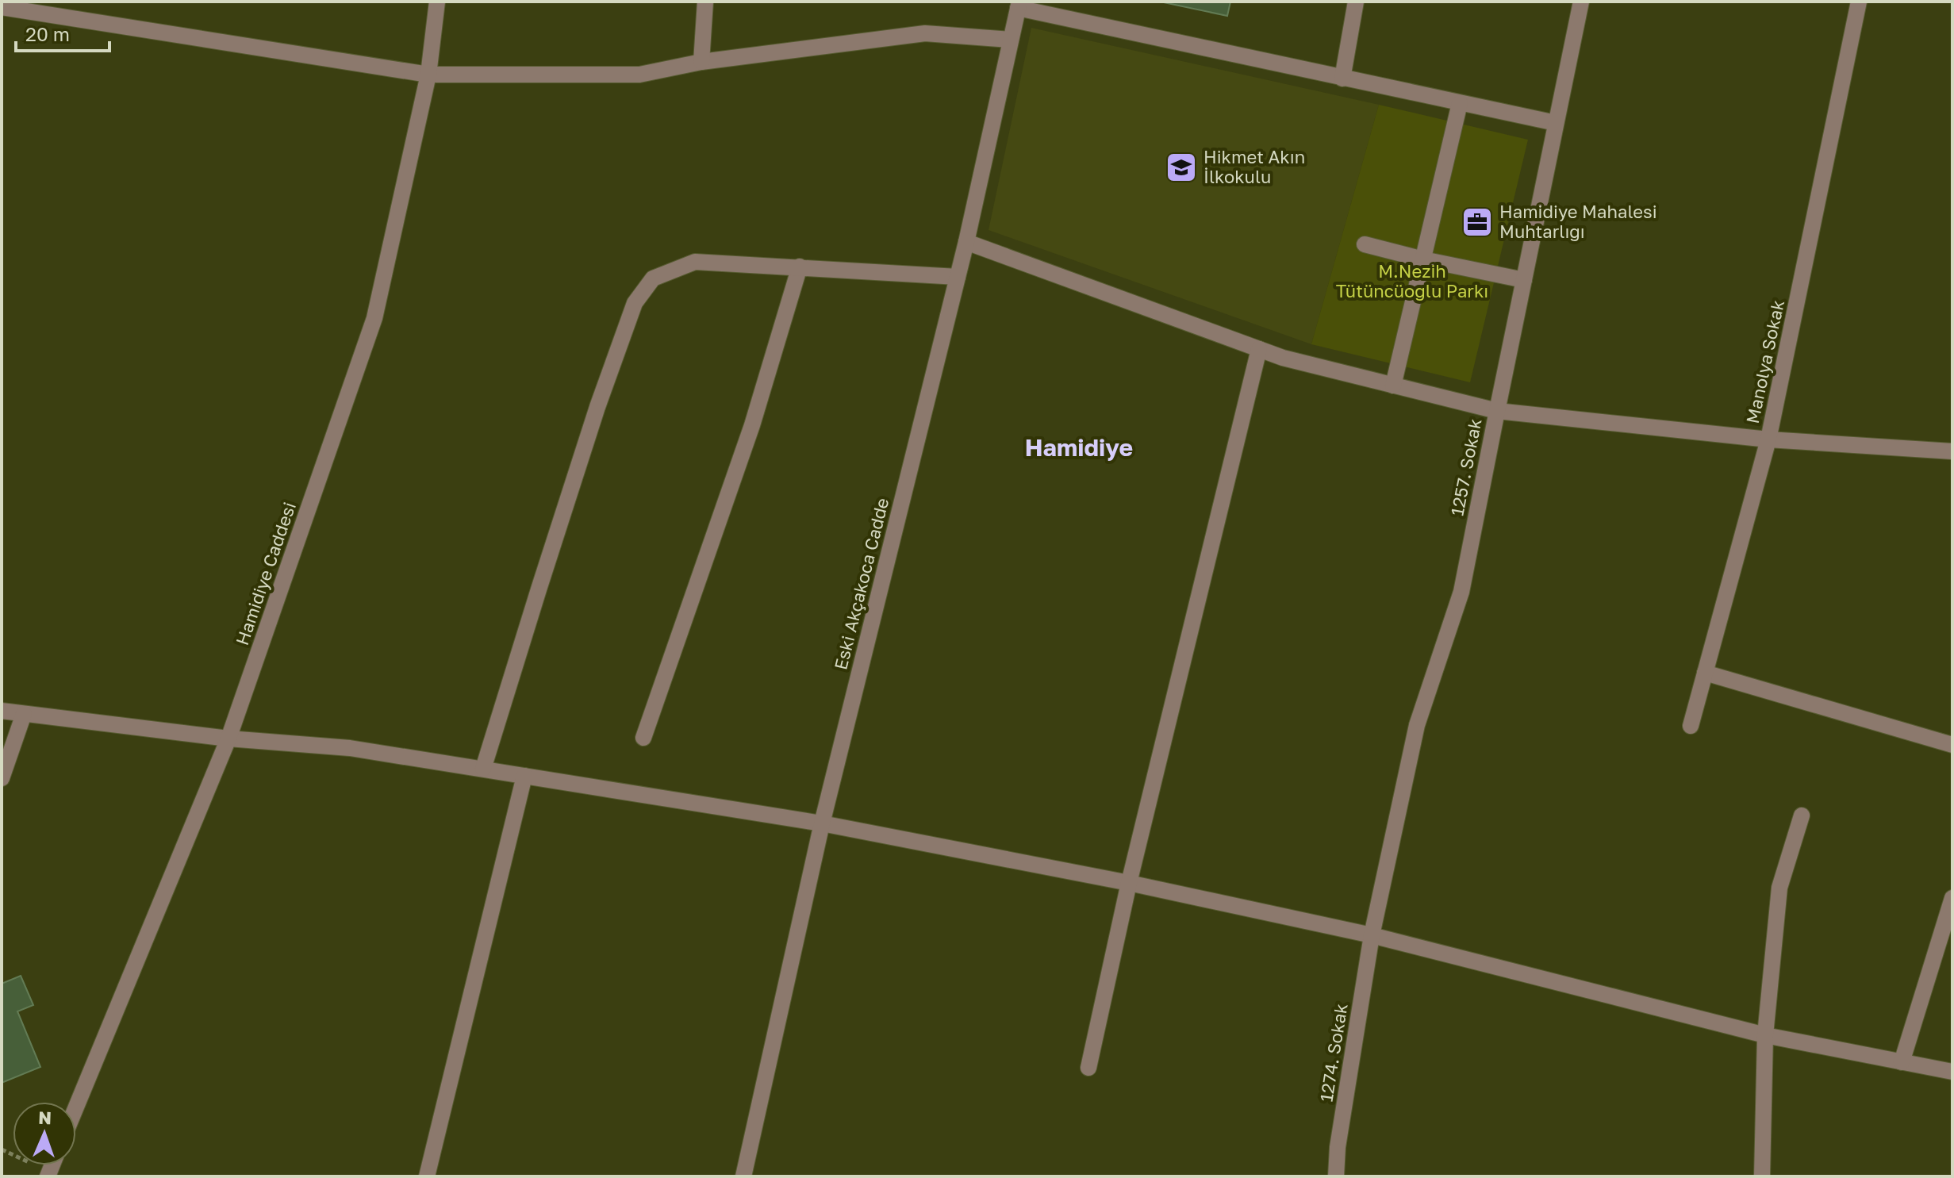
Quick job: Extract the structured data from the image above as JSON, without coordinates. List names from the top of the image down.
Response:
{
  "streets": {
    "street": [
      "Manolya Sokak",
      "1257. Sokak",
      "Hamidiye Caddesi",
      "Eski Akçakoca Cadde",
      "1274. Sokak"
    ]
  },
  "crossings": [
    ["1257. Sokak", "1274. Sokak"]
  ],
  "districts": ["Hamidiye"],
  "parks": ["M.Nezih Tütüncüoğlu Parkı"],
  "places": {
    "school or university": ["Hikmet Akın İlkokulu"],
    "office": ["Hamidiye Mahalesi Muhtarlığı"]
  },
  "scale_bar": "20 m",
  "north": "top"
}
